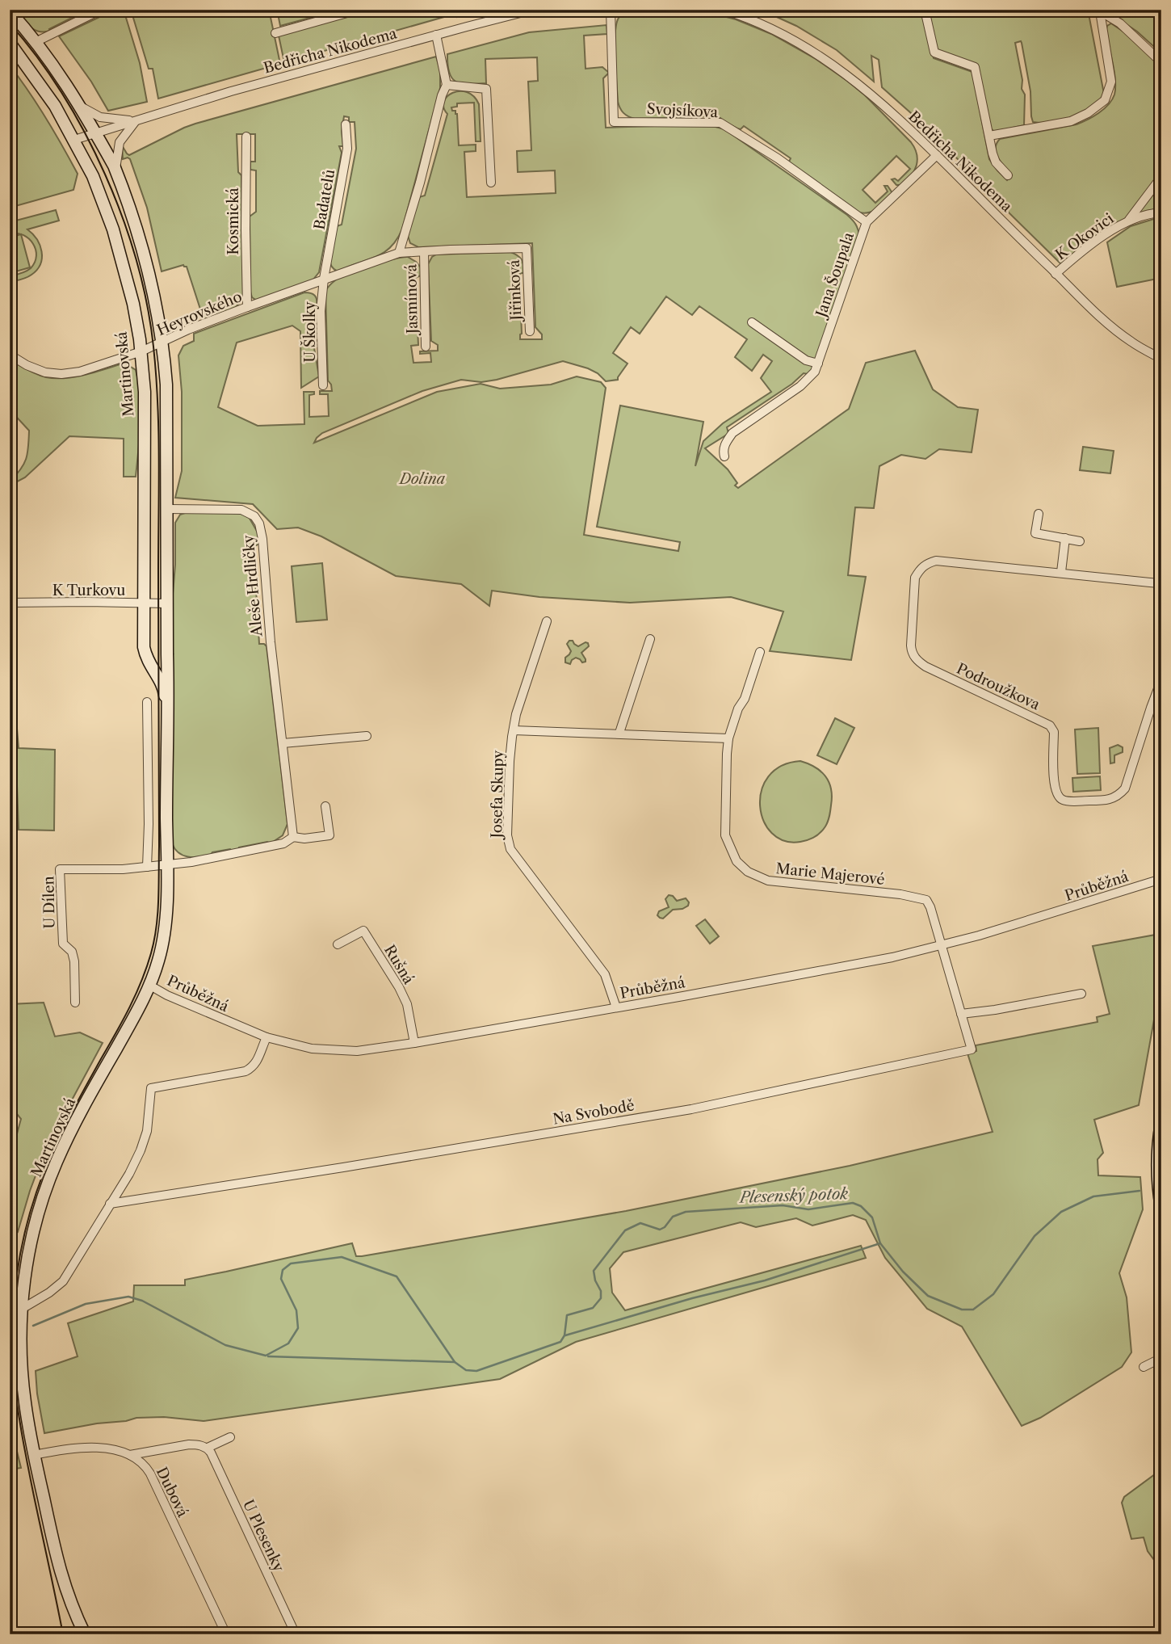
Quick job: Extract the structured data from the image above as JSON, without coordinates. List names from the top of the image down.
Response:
{
  "streets": {
    "street": [
      "Bedřicha Nikodema",
      "Svojsíkova",
      "Badatelů",
      "Kosmická",
      "K Okovici",
      "Jana Šoupala",
      "Jiřinková",
      "Jasmínová",
      "Heyrovského",
      "U Školky",
      "Martinovská",
      "Aleše Hrdličky",
      "K Turkovu",
      "Podroužkova",
      "Josefa Skupy",
      "Marie Majerové",
      "Průběžná",
      "U Dílen",
      "Rušná",
      "Na Svobodě",
      "Dubová",
      "U Plesenky"
    ]
  },
  "crossings": [
    ["Bedřicha Nikodema", "K Okovici"],
    ["Bedřicha Nikodema", "Jana Šoupala"],
    ["Bedřicha Nikodema", "Martinovská"],
    ["Svojsíkova", "Jana Šoupala"],
    ["Badatelů", "Heyrovského"],
    ["Badatelů", "U Školky"],
    ["Kosmická", "Heyrovského"],
    ["Jiřinková", "Heyrovského"],
    ["Jasmínová", "Heyrovského"],
    ["Heyrovského", "U Školky"],
    ["Heyrovského", "Martinovská"],
    ["Martinovská", "Aleše Hrdličky"],
    ["Martinovská", "K Turkovu"],
    ["Martinovská", "Průběžná"],
    ["Martinovská", "U Dílen"],
    ["Martinovská", "Dubová"],
    ["Josefa Skupy", "Průběžná"],
    ["Marie Majerové", "Průběžná"],
    ["Marie Majerové", "Na Svobodě"],
    ["Průběžná", "Rušná"],
    ["Průběžná", "Na Svobodě"]
  ],
  "water": ["Plesenský potok"],
  "parks": ["Dolina"]
}
